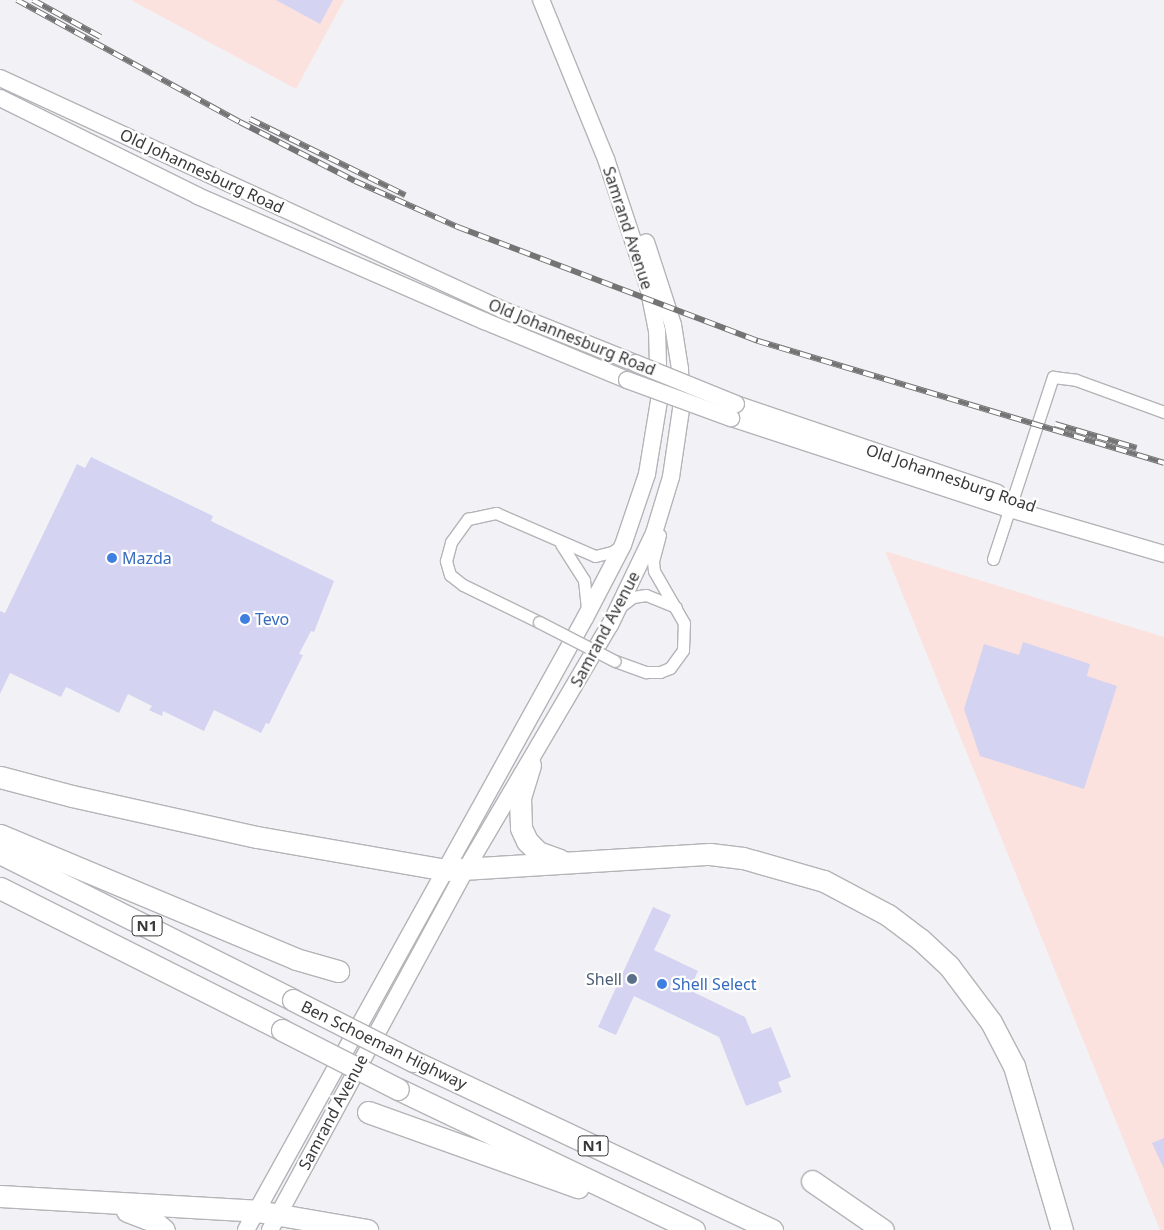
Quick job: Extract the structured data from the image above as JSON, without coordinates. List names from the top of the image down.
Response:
{
  "streets": {
    "highway": ["N1", "Ben Schoeman Highway"],
    "main road": ["Old Johannesburg Road", "Samrand Avenue"]
  },
  "places": [
    "Mazda",
    "Tevo",
    "Shell",
    "Shell Select"
  ]
}
